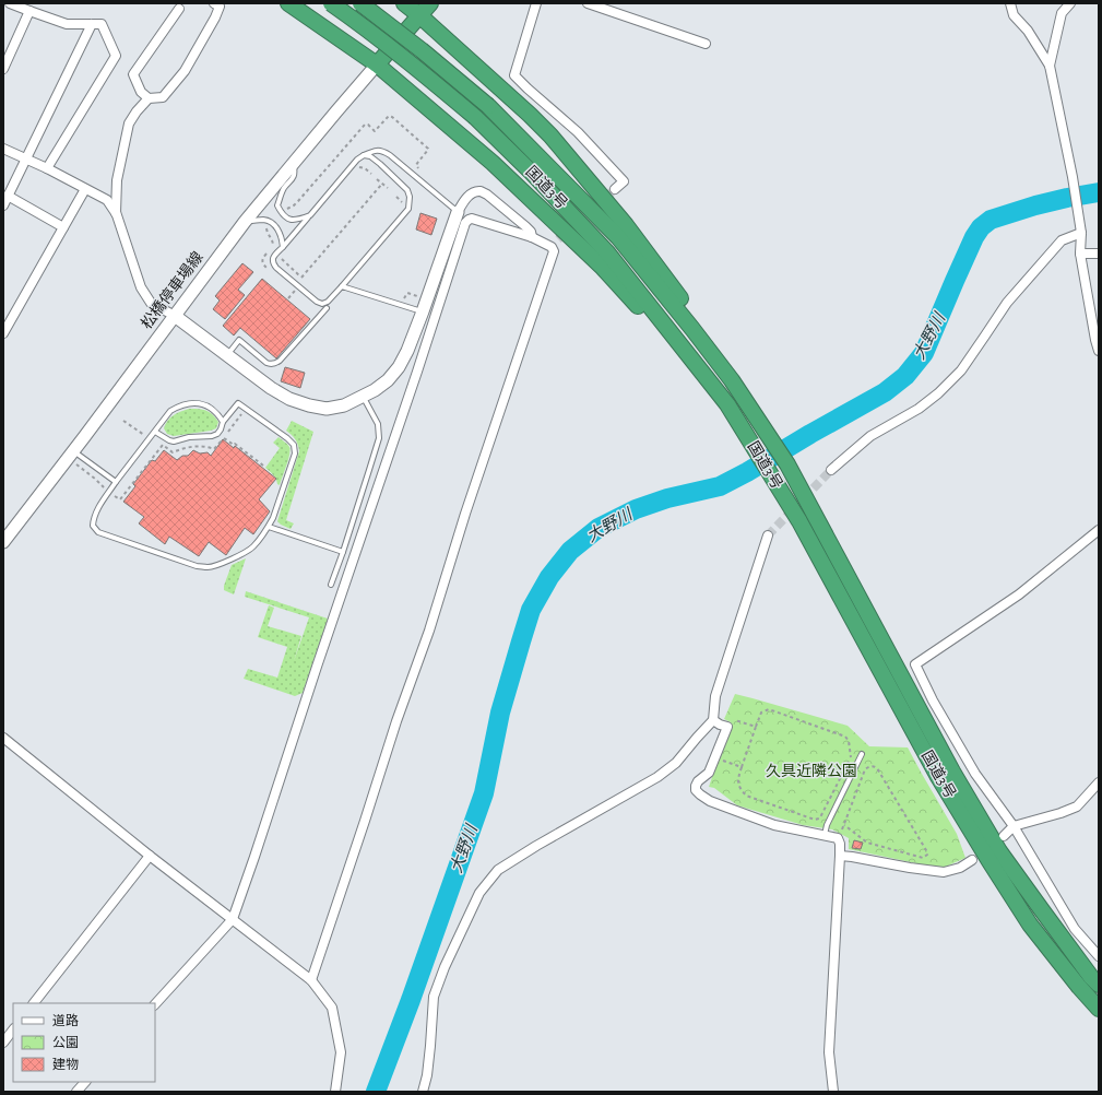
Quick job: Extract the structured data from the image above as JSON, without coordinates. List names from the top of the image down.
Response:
{
  "streets": {
    "highway": ["国道3号"],
    "main road": ["松橋停車場線"]
  },
  "water": ["大野川"],
  "parks": ["久具近隣公園"],
  "legend": ["道路", "公園", "建物"]
}
